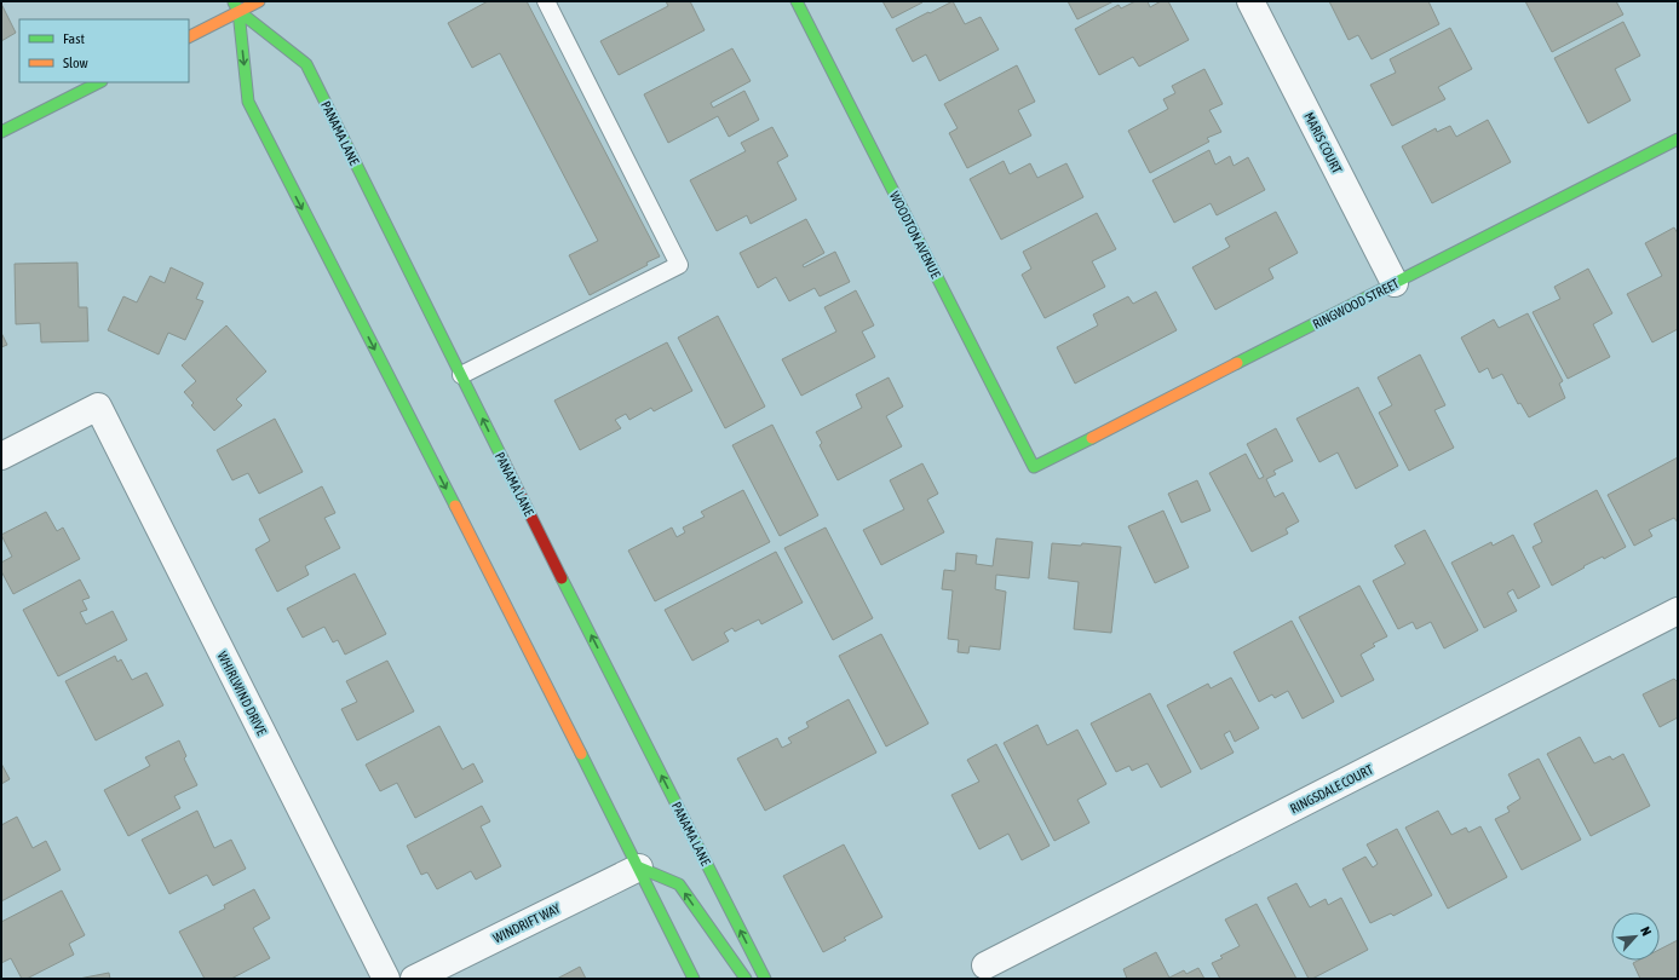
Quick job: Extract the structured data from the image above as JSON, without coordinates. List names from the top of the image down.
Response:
{
  "streets": {
    "main road": ["PANAMA LANE", "WOODTON AVENUE", "RINGWOOD STREET"],
    "street": [
      "MARIS COURT",
      "WHIRLWIND DRIVE",
      "RINGSDALE COURT",
      "WINDRIFT WAY"
    ]
  },
  "crossings": [
    ["MARIS COURT", "RINGWOOD STREET"],
    ["WOODTON AVENUE", "RINGWOOD STREET"]
  ],
  "legend": ["Fast", "Slow"],
  "north": "top right"
}
